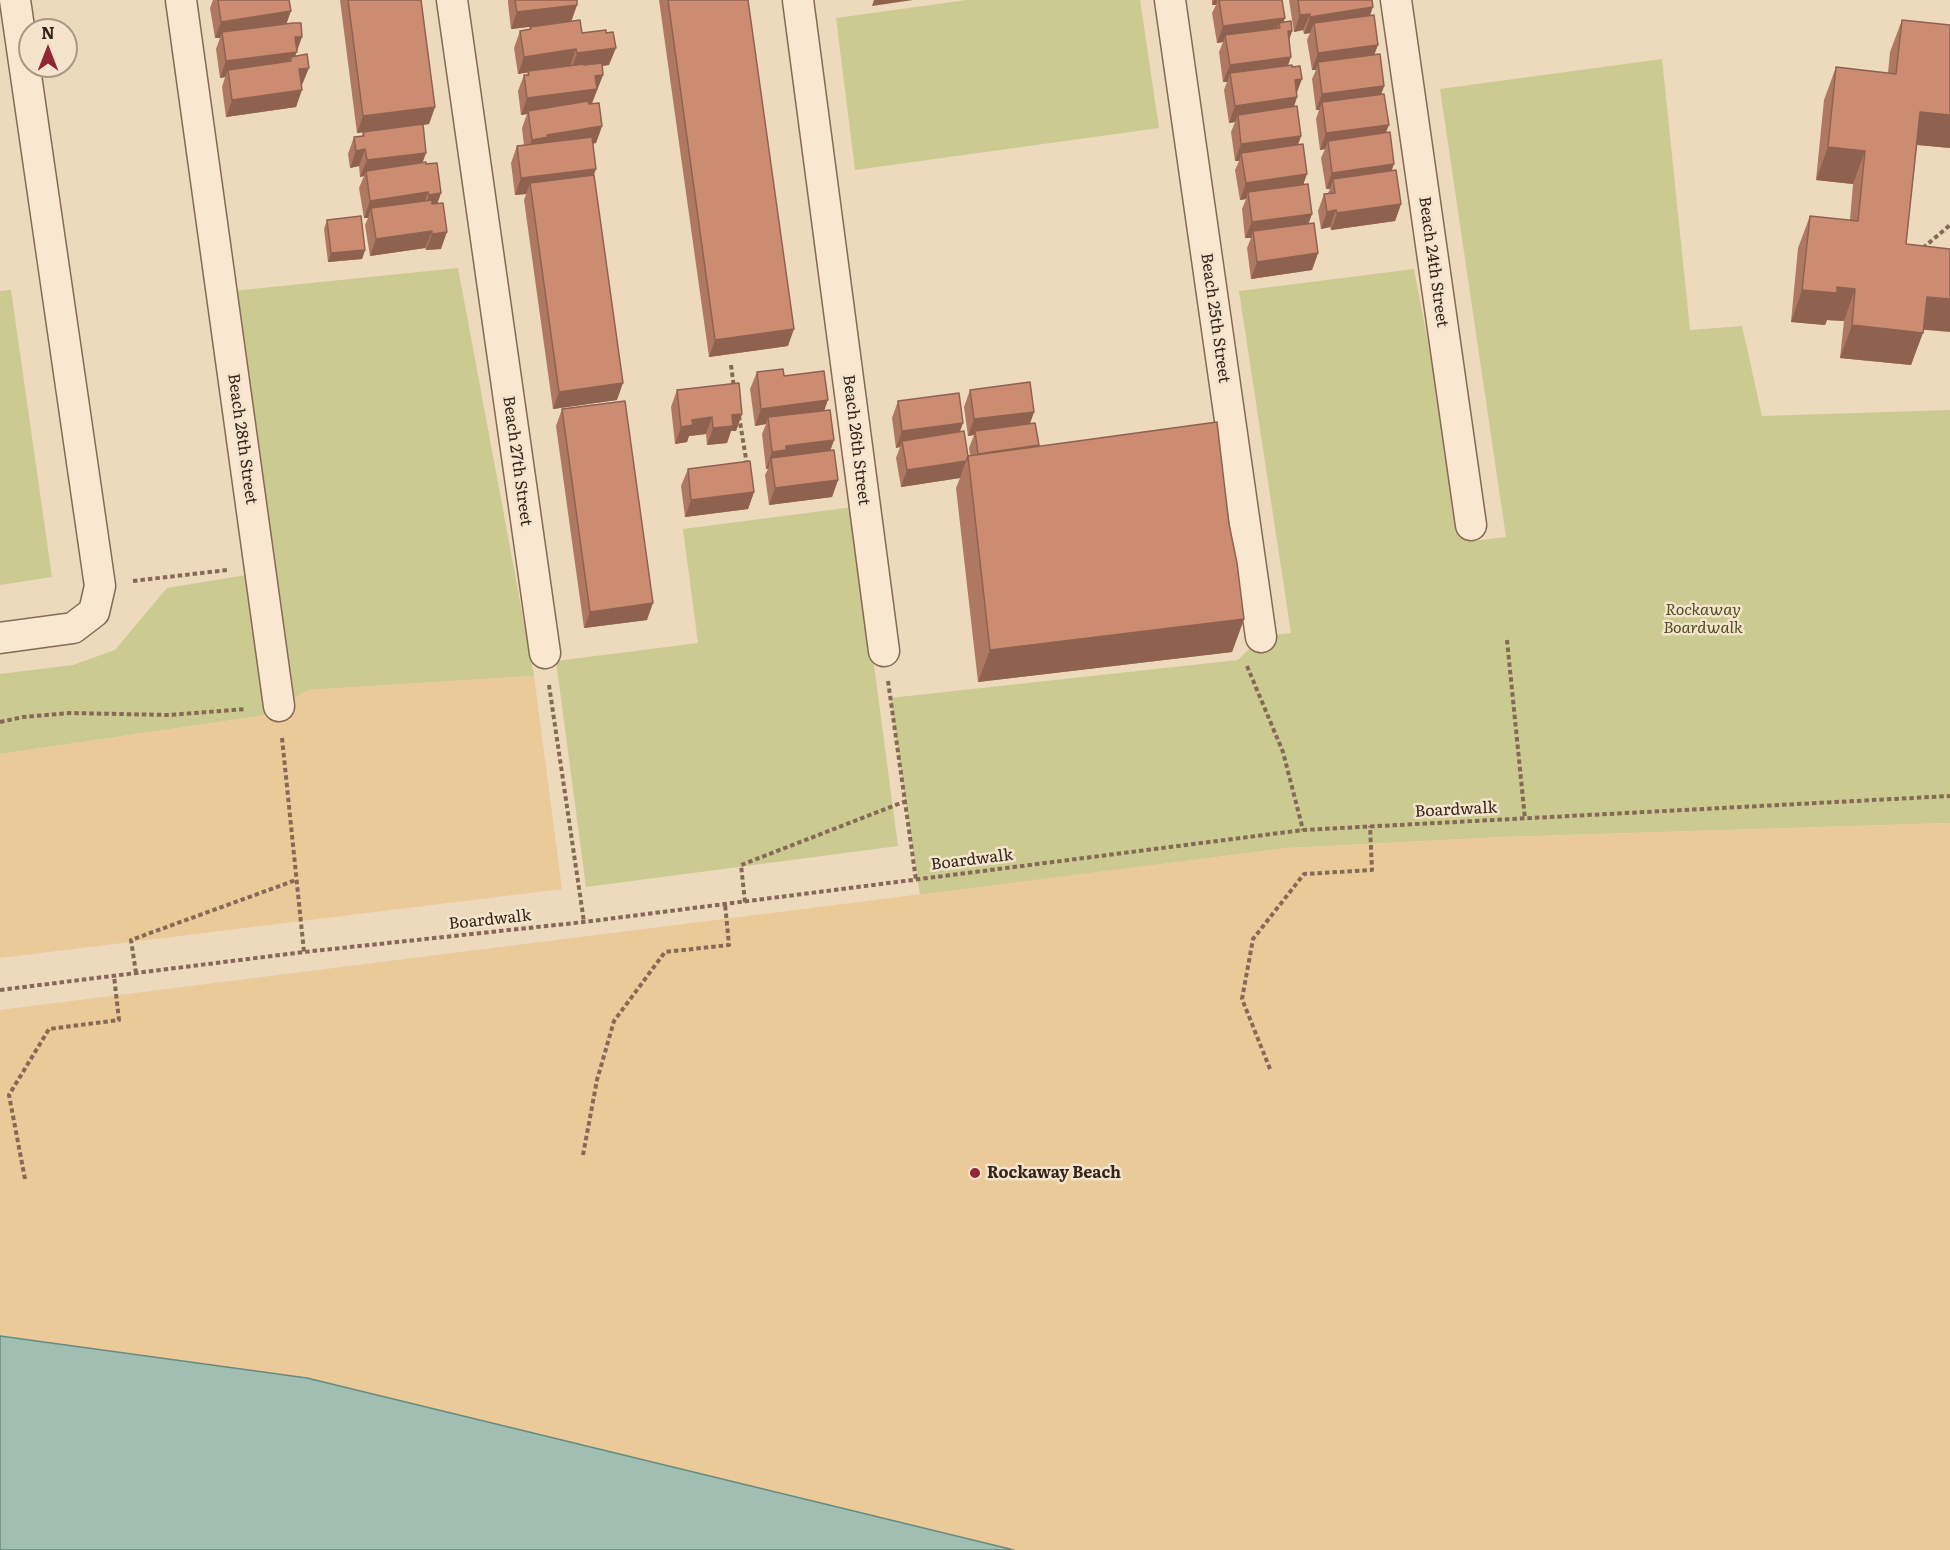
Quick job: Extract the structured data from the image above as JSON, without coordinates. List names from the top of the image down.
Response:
{
  "streets": {
    "street": [
      "Beach 24th Street",
      "Beach 25th Street",
      "Beach 28th Street",
      "Beach 26th Street",
      "Beach 27th Street"
    ],
    "path": ["Boardwalk"]
  },
  "parks": ["Rockaway Boardwalk"],
  "places": ["Rockaway Beach"],
  "north": "top"
}
